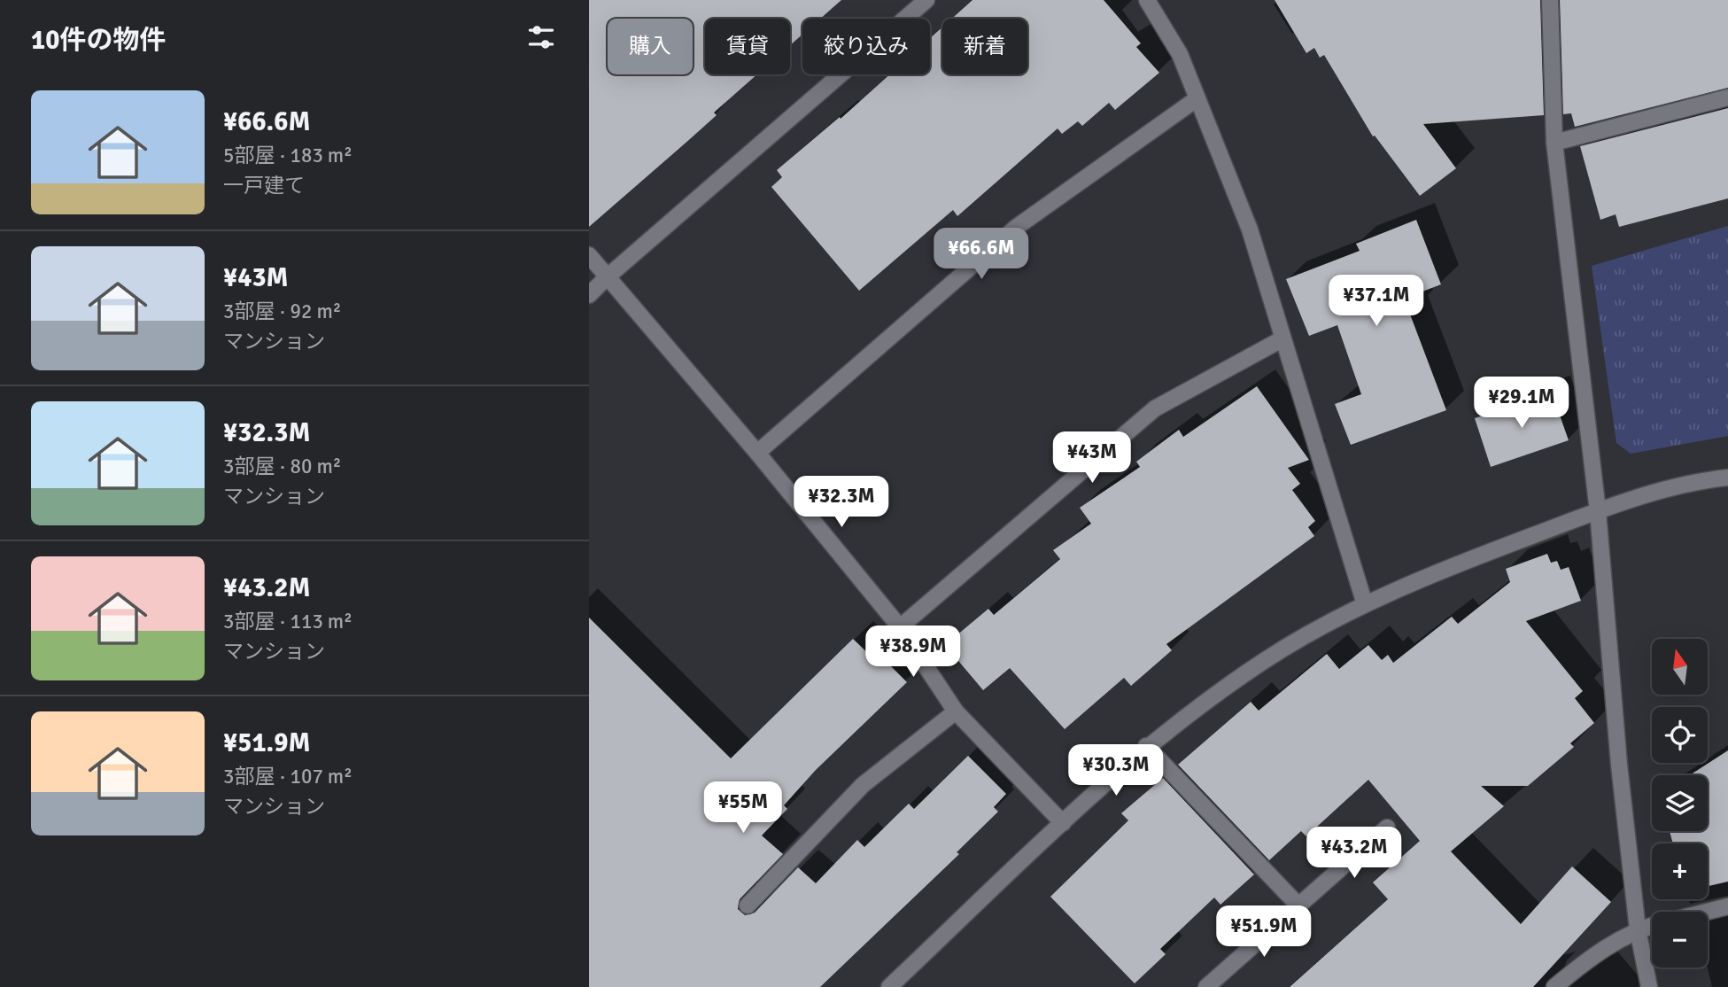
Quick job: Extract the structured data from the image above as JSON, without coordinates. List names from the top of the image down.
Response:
{
  "north": "top",
  "page": {
    "heading": "10件の物件",
    "chip": [
      "購入",
      "賃貸",
      "絞り込み",
      "新着"
    ],
    "list": [
      {
        "name": "¥66.6M",
        "note": "5部屋 · 183 m² · 一戸建て"
      },
      {
        "name": "¥43M",
        "note": "3部屋 · 92 m² · マンション"
      },
      {
        "name": "¥32.3M",
        "note": "3部屋 · 80 m² · マンション"
      },
      {
        "name": "¥43.2M",
        "note": "3部屋 · 113 m² · マンション"
      },
      {
        "name": "¥51.9M",
        "note": "3部屋 · 107 m² · マンション"
      }
    ],
    "price": [
      "¥66.6M",
      "¥37.1M",
      "¥29.1M",
      "¥43M",
      "¥32.3M",
      "¥38.9M",
      "¥30.3M",
      "¥55M",
      "¥43.2M",
      "¥51.9M"
    ],
    "map_buttons": ["+", "−"]
  }
}
